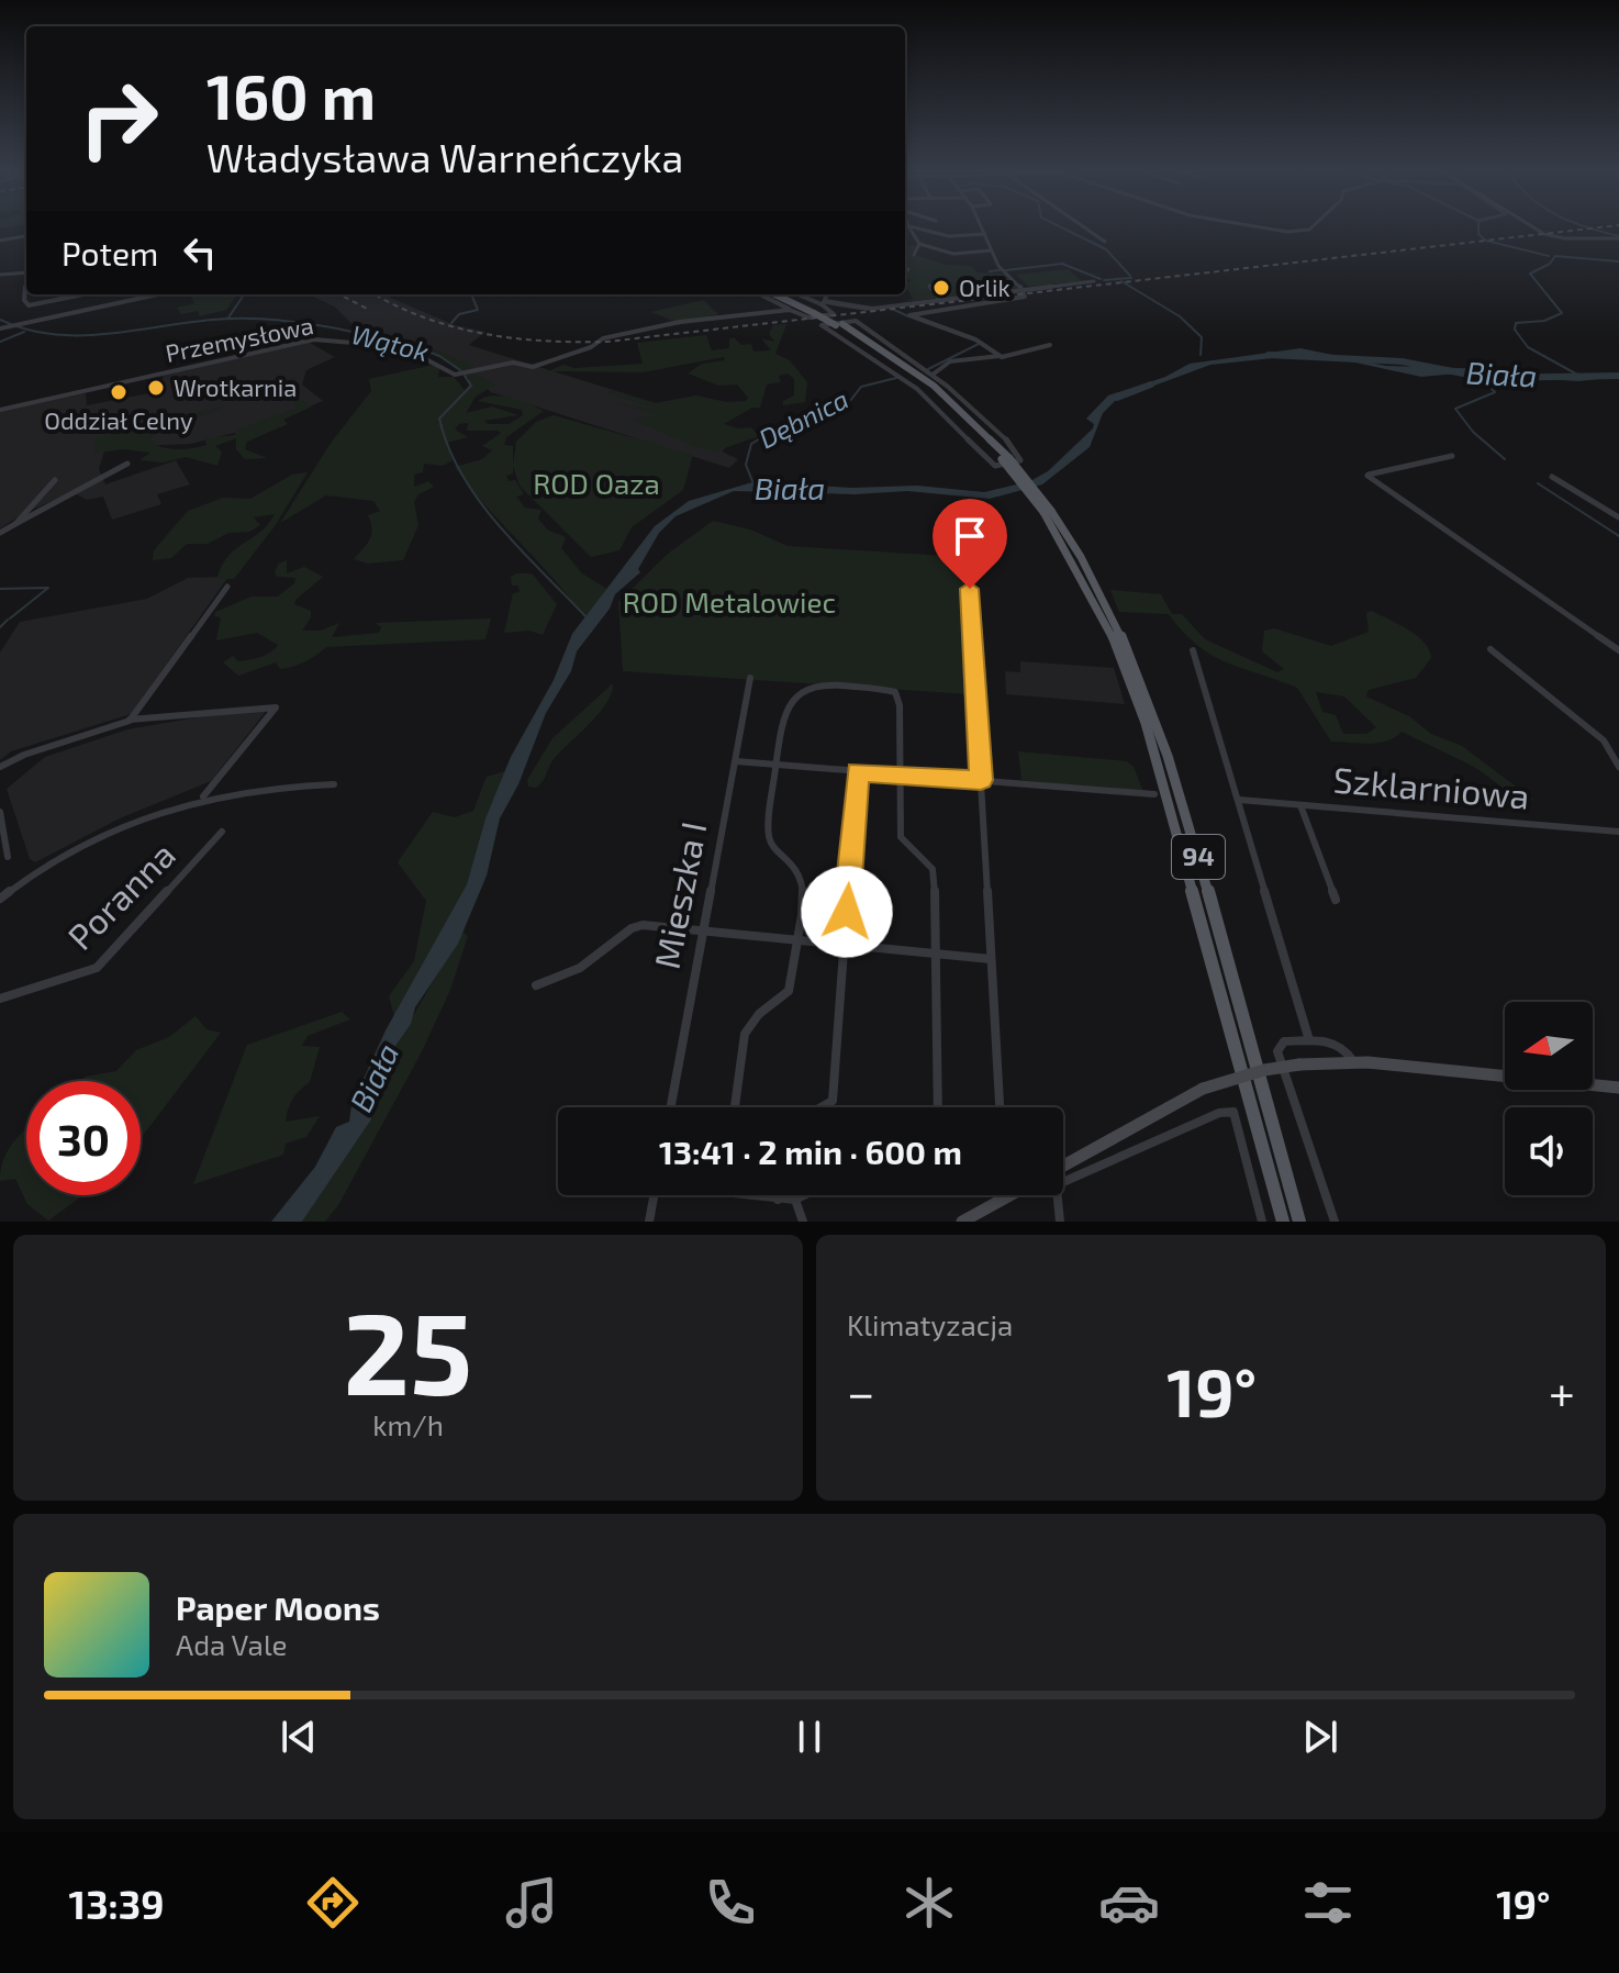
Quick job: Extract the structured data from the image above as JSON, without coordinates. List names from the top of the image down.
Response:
{
  "streets": {
    "main road": ["94"],
    "street": [
      "Przemysłowa",
      "Szklarniowa",
      "Mieszka I",
      "Poranna"
    ]
  },
  "water": ["Wątok", "Biała", "Dębnica"],
  "parks": ["ROD Oaza", "ROD Metalowiec"],
  "places": ["Orlik", "Wrotkarnia", "Oddział Celny"],
  "north": "left",
  "page": {
    "turn": ["160 m", "Władysława Warneńczyka"],
    "then": "Potem",
    "limit": "30",
    "trip": "13:41 · 2 min · 600 m",
    "tile": [
      ["25", "km/h"],
      "Klimatyzacja"
    ],
    "heat": ["−", "19°", "+"],
    "song": ["Paper Moons", "Ada Vale"],
    "tabs": ["13:39", "19°"]
  }
}
